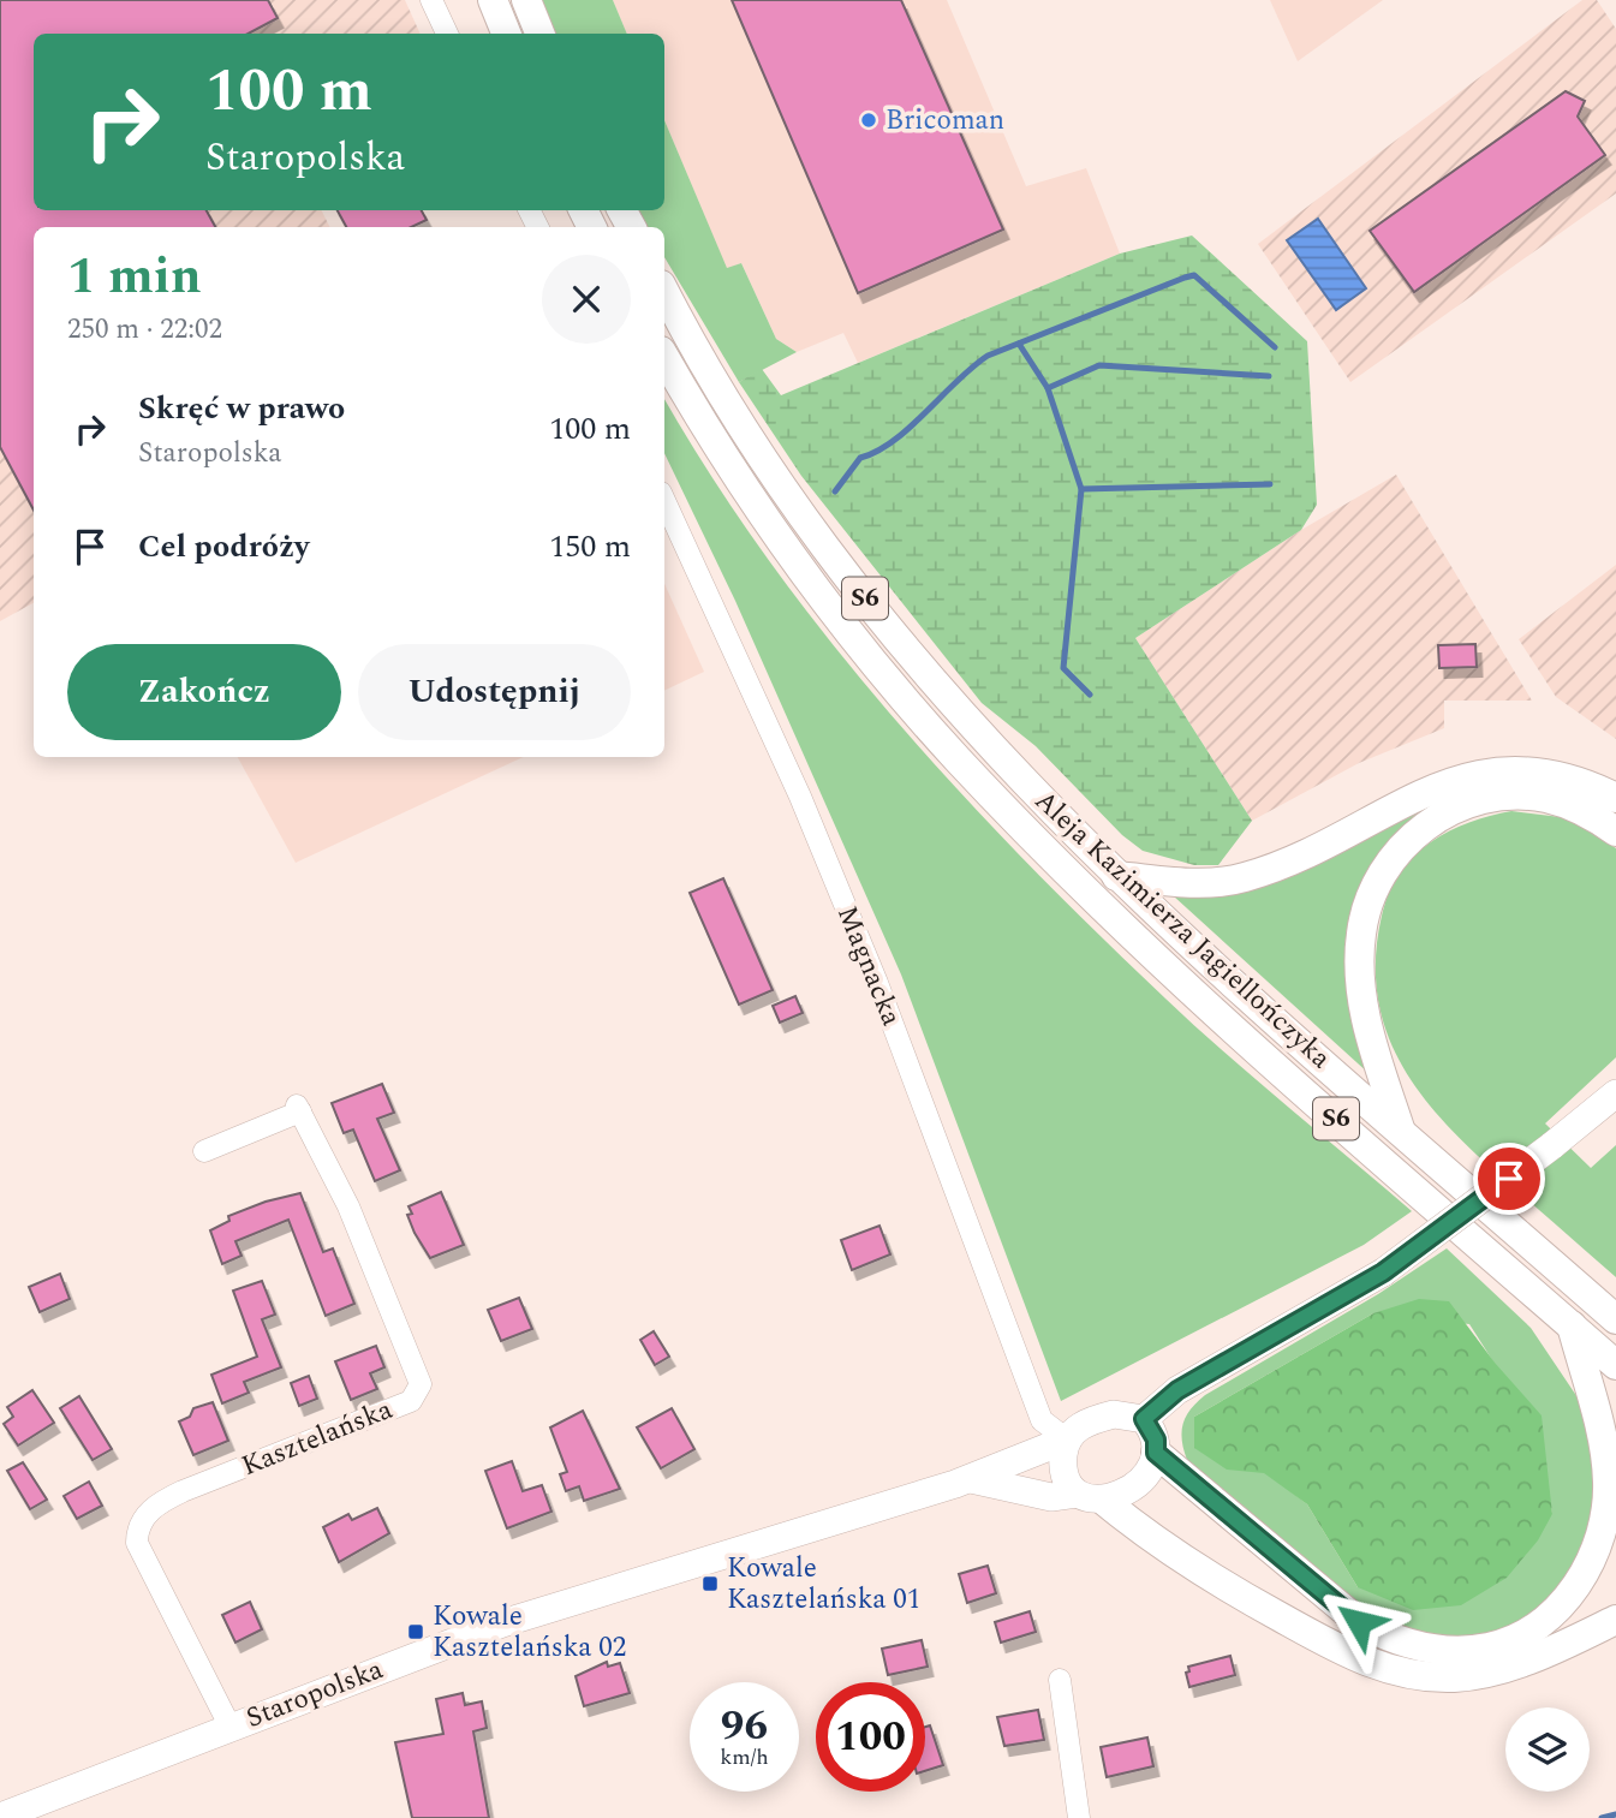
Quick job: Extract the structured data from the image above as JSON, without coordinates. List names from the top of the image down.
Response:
{
  "streets": {
    "highway": ["S6", "Aleja Kazimierza Jagiellończyka"],
    "main road": ["Staropolska"],
    "street": ["Magnacka", "Kasztelańska"]
  },
  "crossings": [
    ["Magnacka", "Staropolska"],
    ["Kasztelańska", "Staropolska"]
  ],
  "places": {
    "other": ["Bricoman"],
    "transit": ["Kowale Kasztelańska 01", "Kowale Kasztelańska 02"]
  },
  "page": {
    "turn": ["100 m", "Staropolska"],
    "heading": ["1 min", "250 m · 22:02"],
    "list": [
      {
        "name": "Skręć w prawo",
        "note": "Staropolska",
        "value": "100 m"
      },
      {
        "name": "Cel podróży",
        "value": "150 m"
      }
    ],
    "buttons": ["Zakończ", "Udostępnij"],
    "speed": "96 km/h",
    "limit": "100"
  }
}
